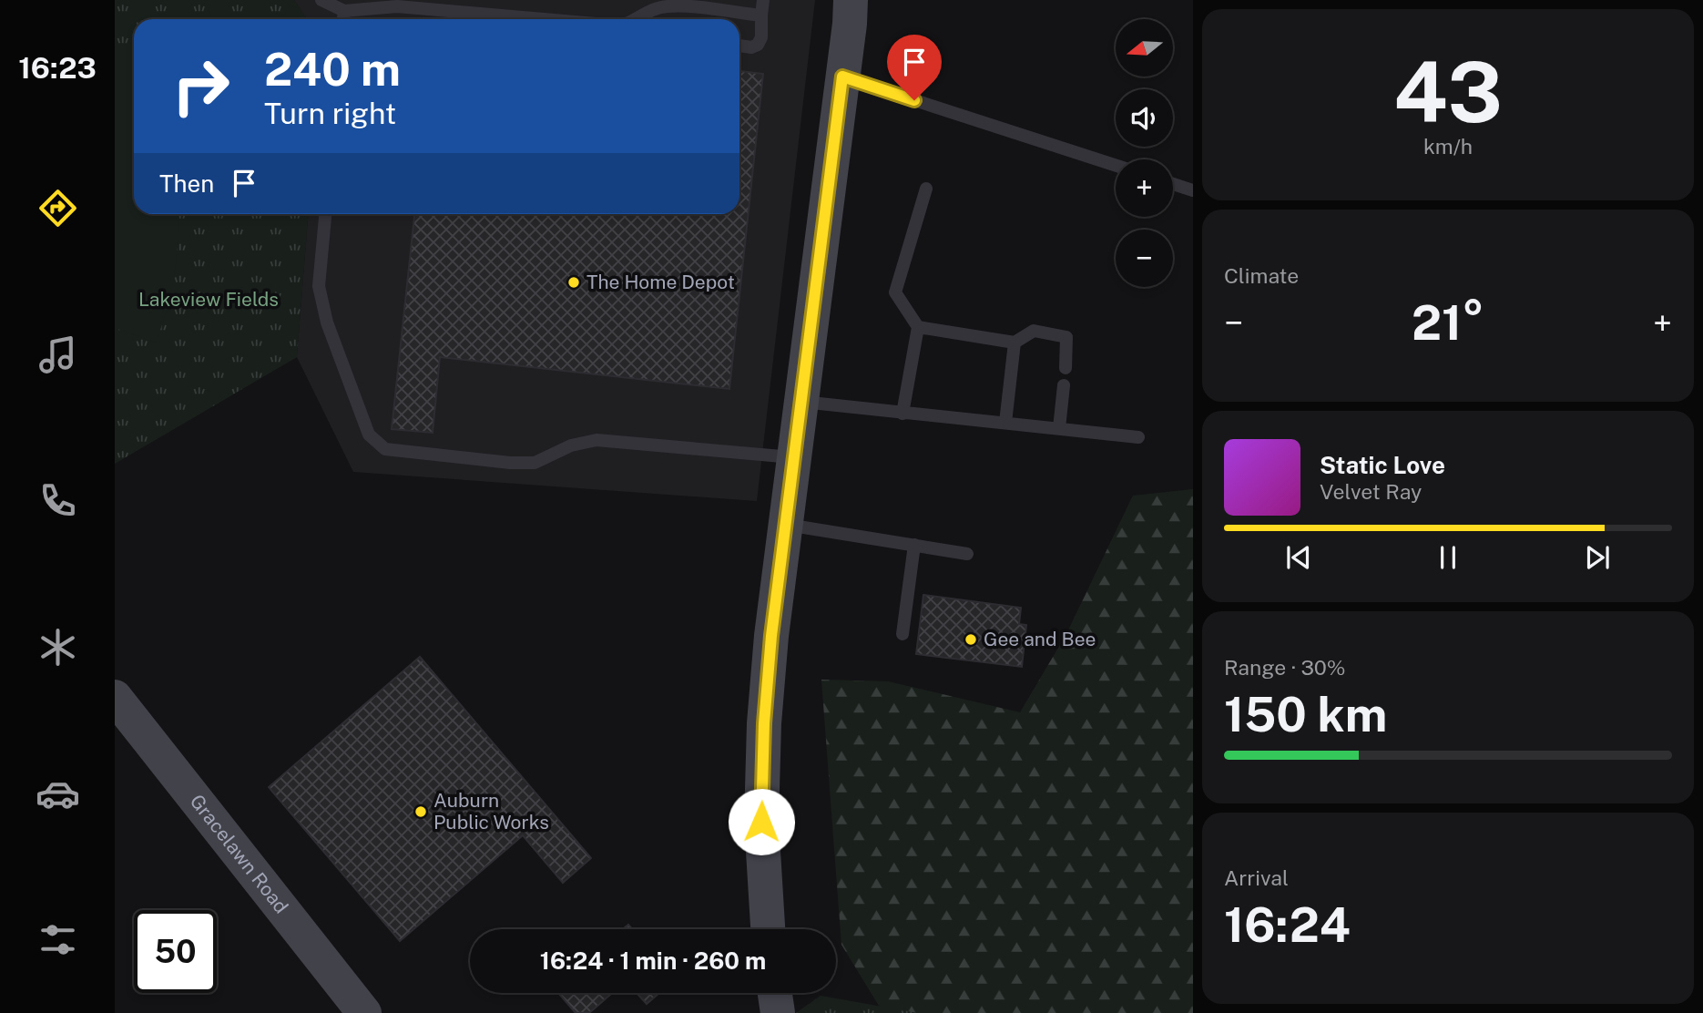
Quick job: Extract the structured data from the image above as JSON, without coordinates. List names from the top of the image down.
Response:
{
  "streets": {
    "main road": ["Gracelawn Road"]
  },
  "parks": ["Lakeview Fields"],
  "places": ["The Home Depot", "Gee and Bee", "Auburn Public Works"],
  "north": "left",
  "page": {
    "tabs": "16:23",
    "tile": [
      ["43", "km/h"],
      "Climate",
      ["Range · 30%", "150 km"],
      ["Arrival", "16:24"]
    ],
    "map_buttons": ["+", "−"],
    "turn": ["240 m", "Turn right"],
    "then": "Then",
    "heat": ["−", "21°", "+"],
    "song": ["Static Love", "Velvet Ray"],
    "limit": "50",
    "trip": "16:24 · 1 min · 260 m"
  }
}
